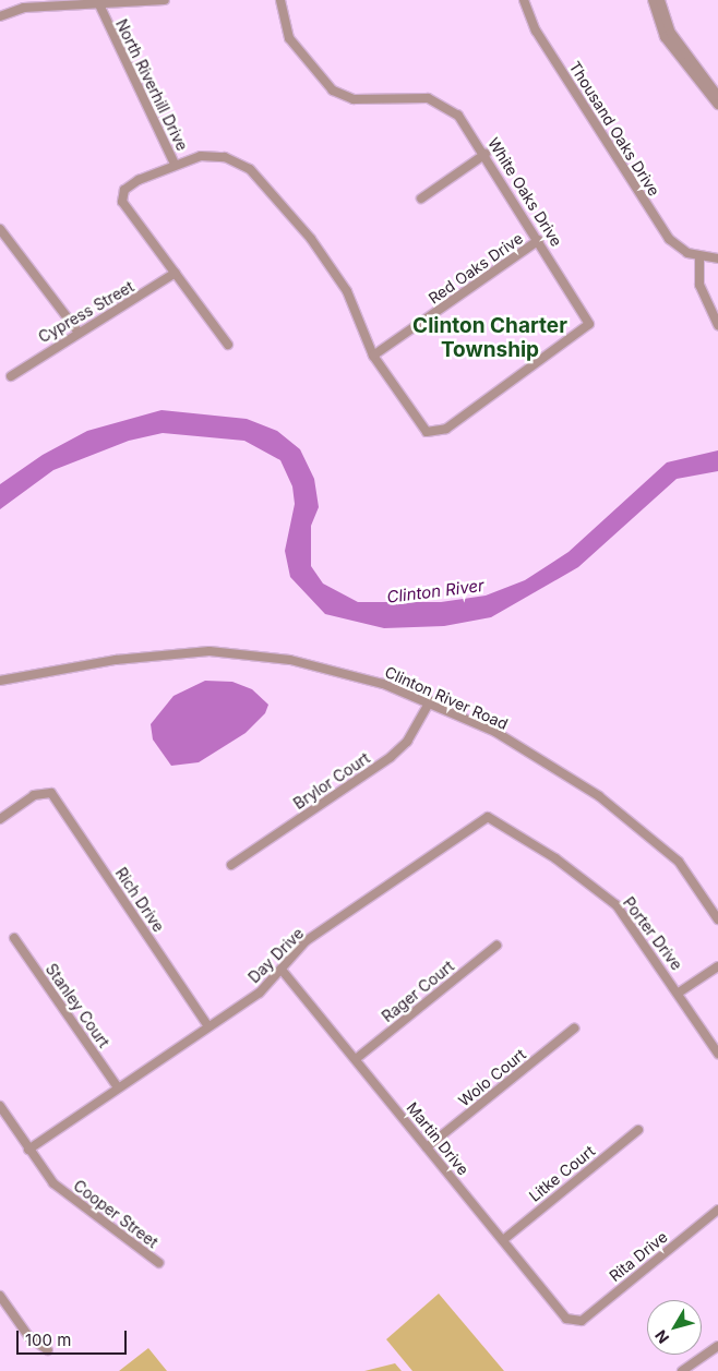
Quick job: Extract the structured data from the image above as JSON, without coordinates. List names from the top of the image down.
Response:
{
  "streets": {
    "street": [
      "North Riverhill Drive",
      "Thousand Oaks Drive",
      "White Oaks Drive",
      "Red Oaks Drive",
      "Cypress Street",
      "Clinton River Road",
      "Brylor Court",
      "Rich Drive",
      "Porter Drive",
      "Day Drive",
      "Rager Court",
      "Stanley Court",
      "Wolo Court",
      "Martin Drive",
      "Litke Court",
      "Cooper Street",
      "Rita Drive"
    ]
  },
  "crossings": [
    ["North Riverhill Drive", "Cypress Street"],
    ["White Oaks Drive", "Red Oaks Drive"],
    ["Clinton River Road", "Brylor Court"],
    ["Rich Drive", "Day Drive"],
    ["Porter Drive", "Day Drive"],
    ["Day Drive", "Stanley Court"],
    ["Day Drive", "Martin Drive"],
    ["Day Drive", "Cooper Street"],
    ["Rager Court", "Martin Drive"],
    ["Wolo Court", "Martin Drive"],
    ["Martin Drive", "Litke Court"],
    ["Martin Drive", "Rita Drive"]
  ],
  "districts": ["Clinton Charter Township"],
  "water": ["Clinton River"],
  "scale_bar": "100 m",
  "north": "bottom left"
}
